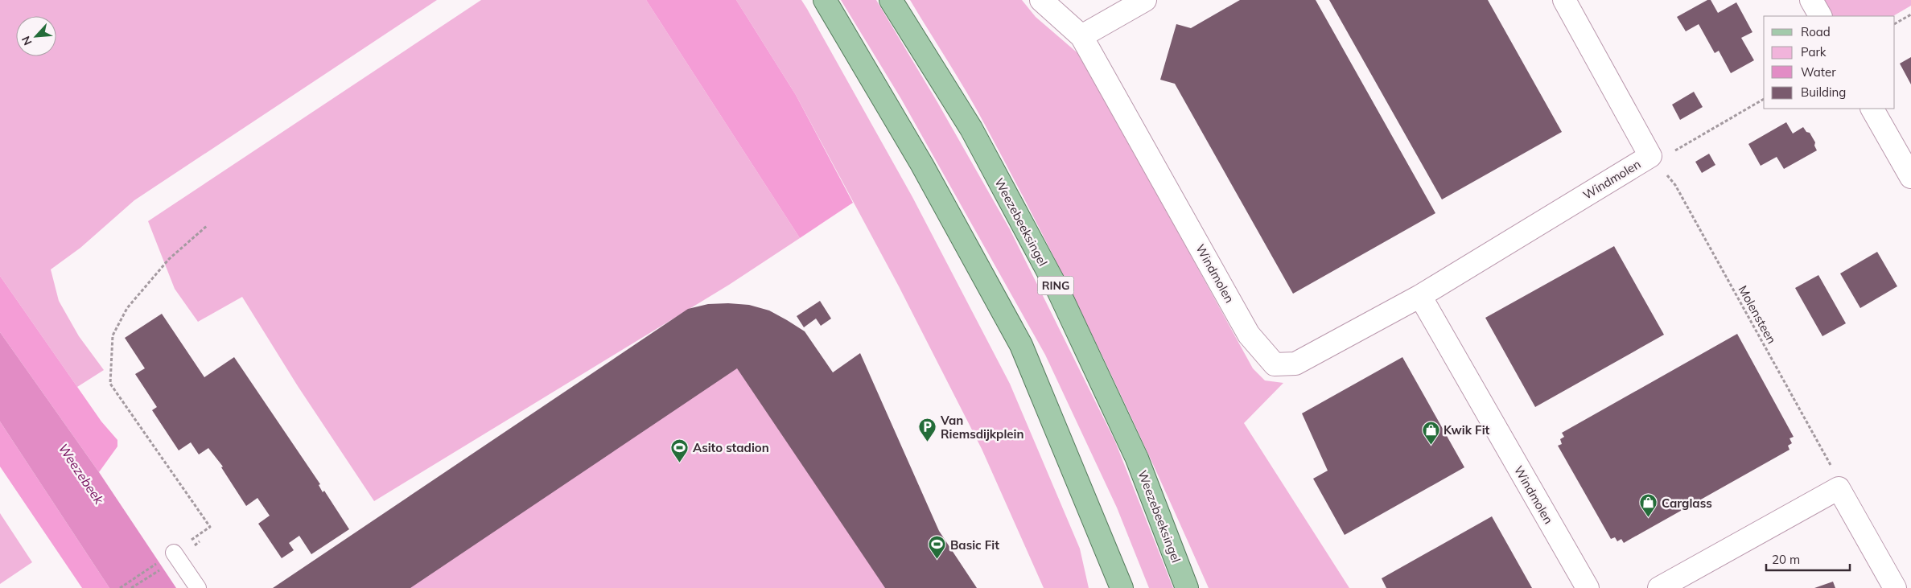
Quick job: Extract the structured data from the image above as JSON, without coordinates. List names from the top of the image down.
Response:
{
  "streets": {
    "main road": ["Weezebeeksingel", "RING"],
    "street": ["Windmolen"],
    "path": ["Molensteen"]
  },
  "crossings": [
    ["Windmolen", "Molensteen"]
  ],
  "water": ["Weezebeek"],
  "places": {
    "parking": ["Van Riemsdijkplein"],
    "shop": ["Kwik Fit", "Carglass"],
    "sports": ["Asito stadion", "Basic Fit"]
  },
  "legend": [
    "Road",
    "Park",
    "Water",
    "Building"
  ],
  "scale_bar": "20 m",
  "north": "bottom left"
}
